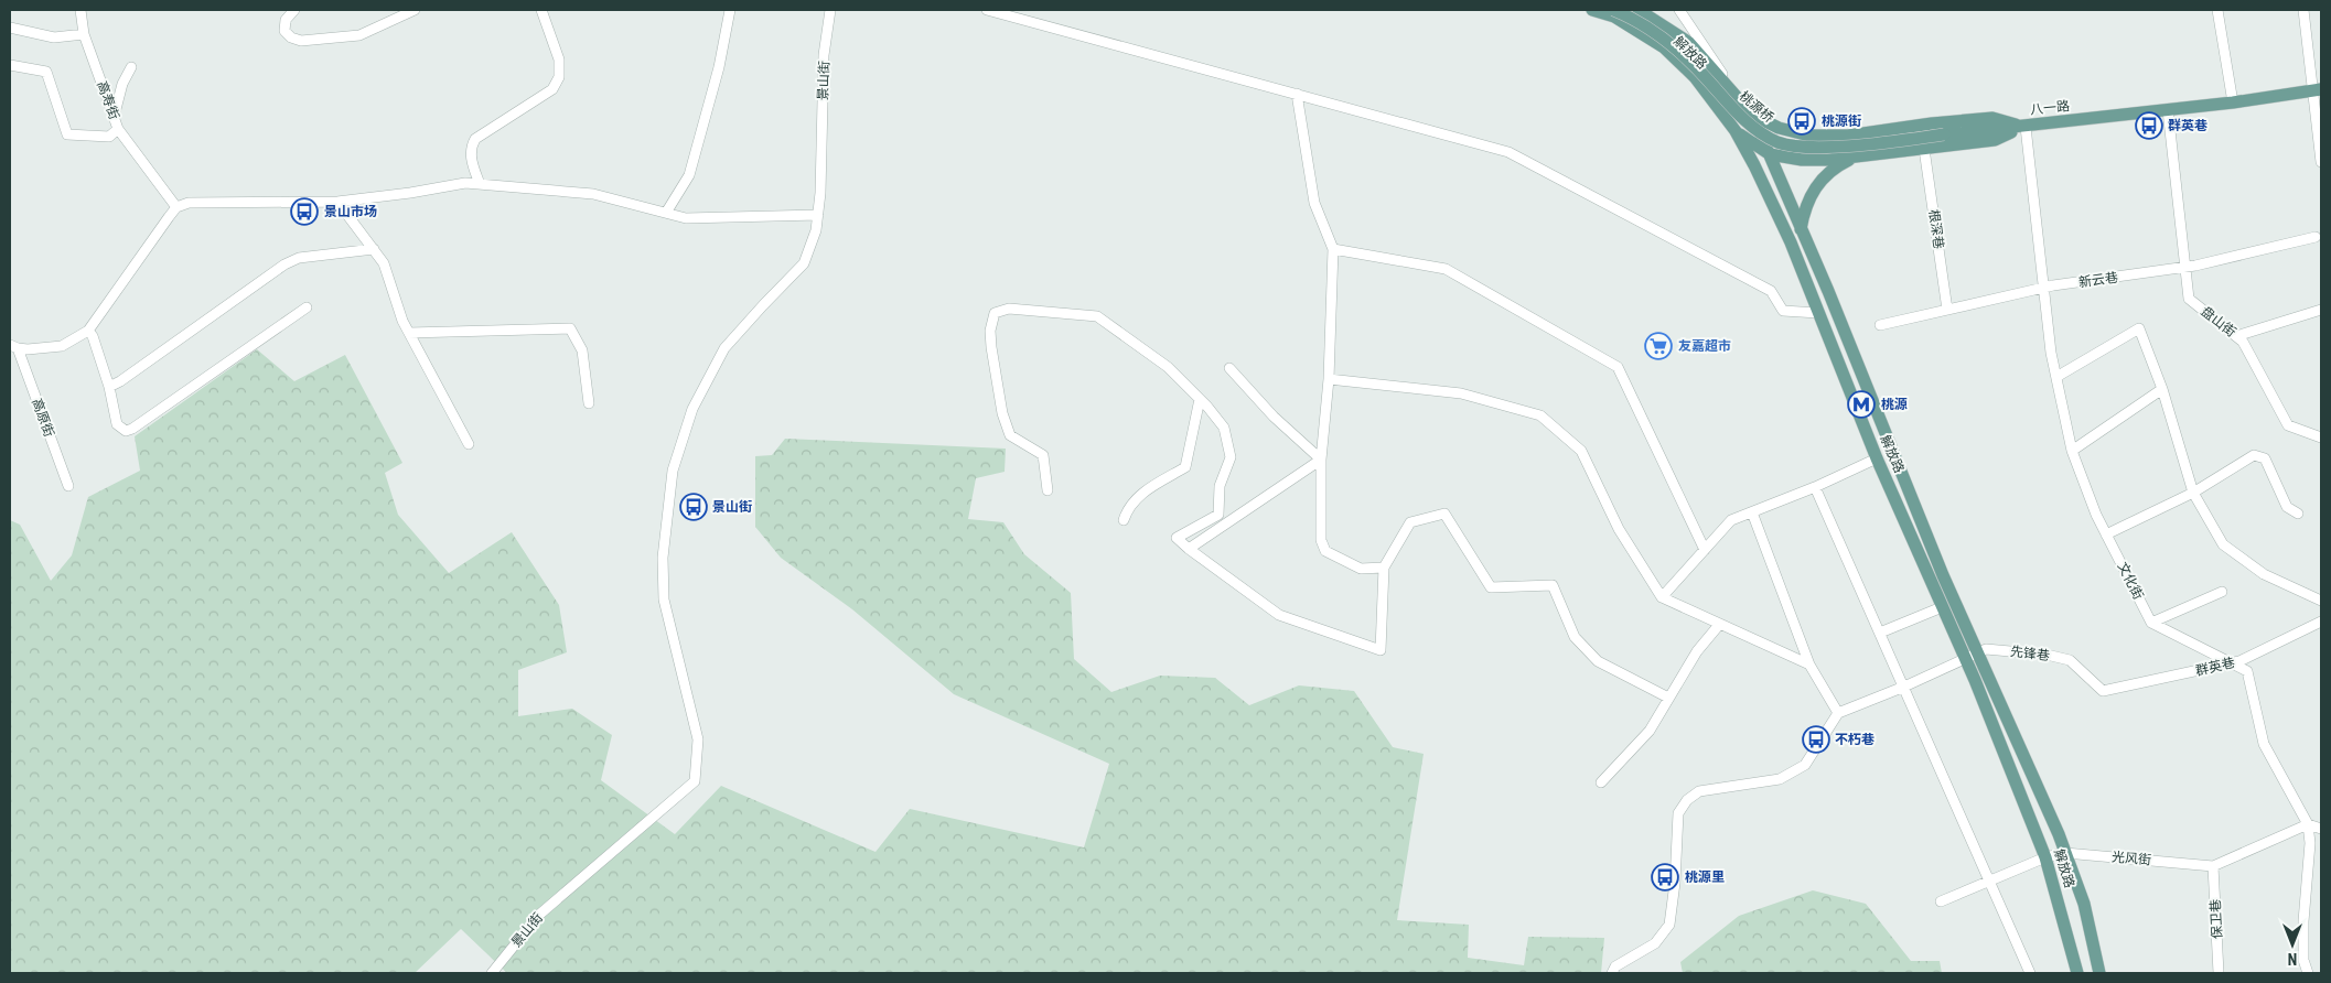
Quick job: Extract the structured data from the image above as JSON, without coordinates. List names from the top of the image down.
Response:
{
  "streets": {
    "main road": ["解放路", "桃源桥", "八一路"],
    "street": [
      "景山街",
      "高寿街",
      "根深巷",
      "新云巷",
      "盘山街",
      "高原街",
      "文化街",
      "先锋巷",
      "群英巷",
      "光风街",
      "保卫巷"
    ]
  },
  "crossings": [
    ["解放路", "八一路"],
    ["解放路", "先锋巷"],
    ["解放路", "光风街"],
    ["桃源桥", "八一路"],
    ["桃源桥", "文化街"],
    ["八一路", "盘山街"],
    ["八一路", "文化街"],
    ["根深巷", "新云巷"],
    ["新云巷", "盘山街"],
    ["新云巷", "文化街"],
    ["先锋巷", "群英巷"],
    ["光风街", "保卫巷"]
  ],
  "places": {
    "bus stop": [
      "桃源街",
      "群英巷",
      "景山市场",
      "景山街",
      "不朽巷",
      "桃源里"
    ],
    "supermarket": ["友嘉超市"],
    "metro station": ["桃源"]
  },
  "north": "bottom"
}
